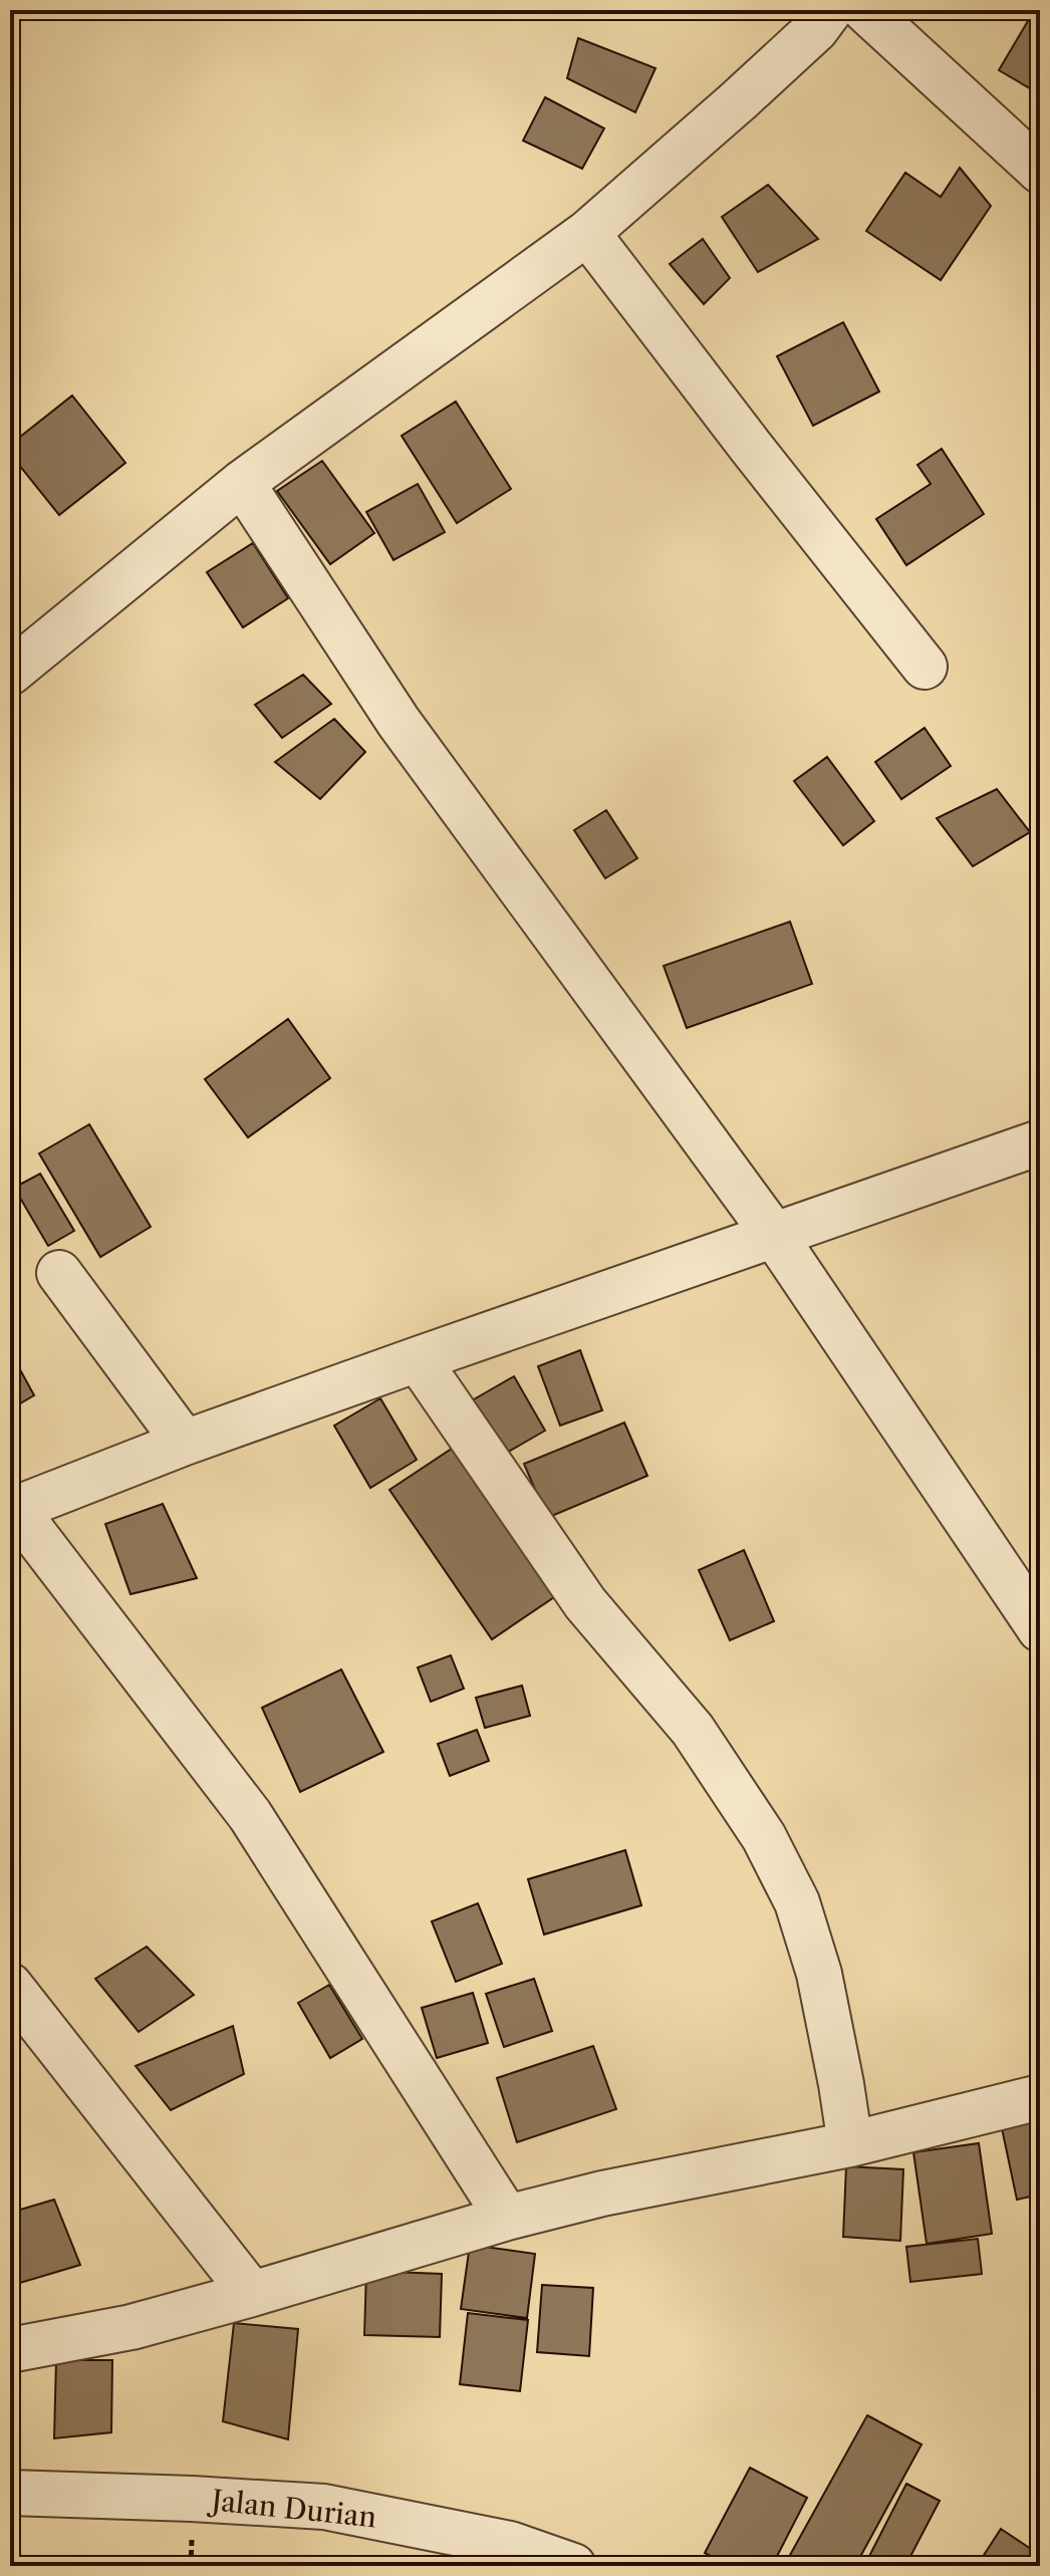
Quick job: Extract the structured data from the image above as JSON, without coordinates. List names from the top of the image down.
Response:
{
  "streets": {
    "street": ["Jalan Durian"]
  }
}
